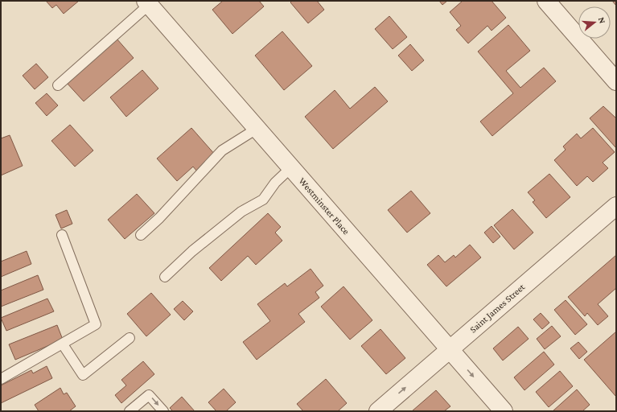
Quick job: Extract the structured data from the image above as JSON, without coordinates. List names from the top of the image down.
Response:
{
  "streets": {
    "street": ["Westminster Place", "Saint James Street"]
  },
  "crossings": [
    ["Westminster Place", "Saint James Street"]
  ],
  "north": "right"
}
